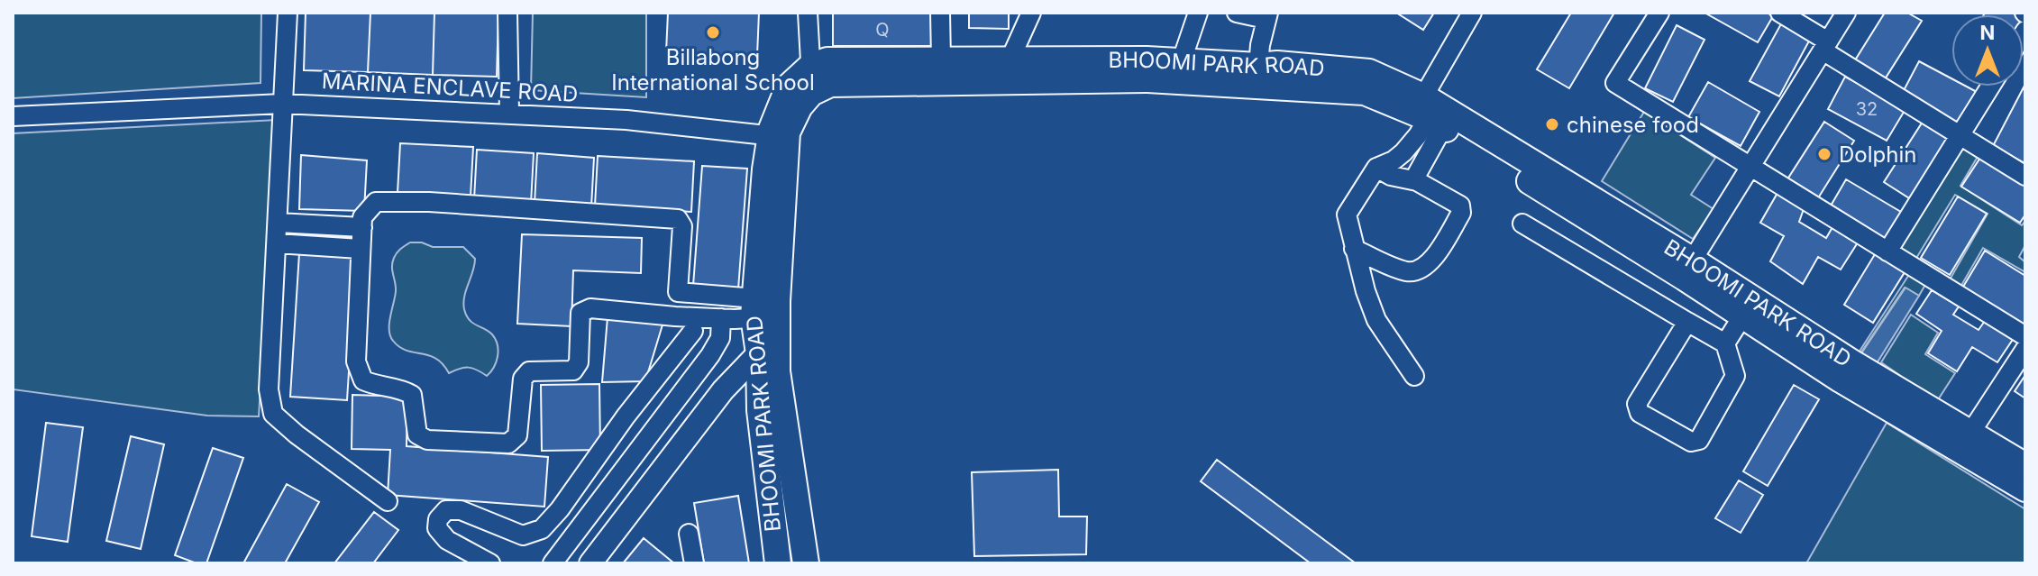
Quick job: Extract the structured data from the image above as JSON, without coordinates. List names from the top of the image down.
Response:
{
  "streets": {
    "main road": ["BHOOMI PARK ROAD"],
    "street": ["MARINA ENCLAVE ROAD"]
  },
  "places": ["Billabong International School", "chinese food", "Dolphin"],
  "house_numbers": ["Q", "32"],
  "north": "top"
}
